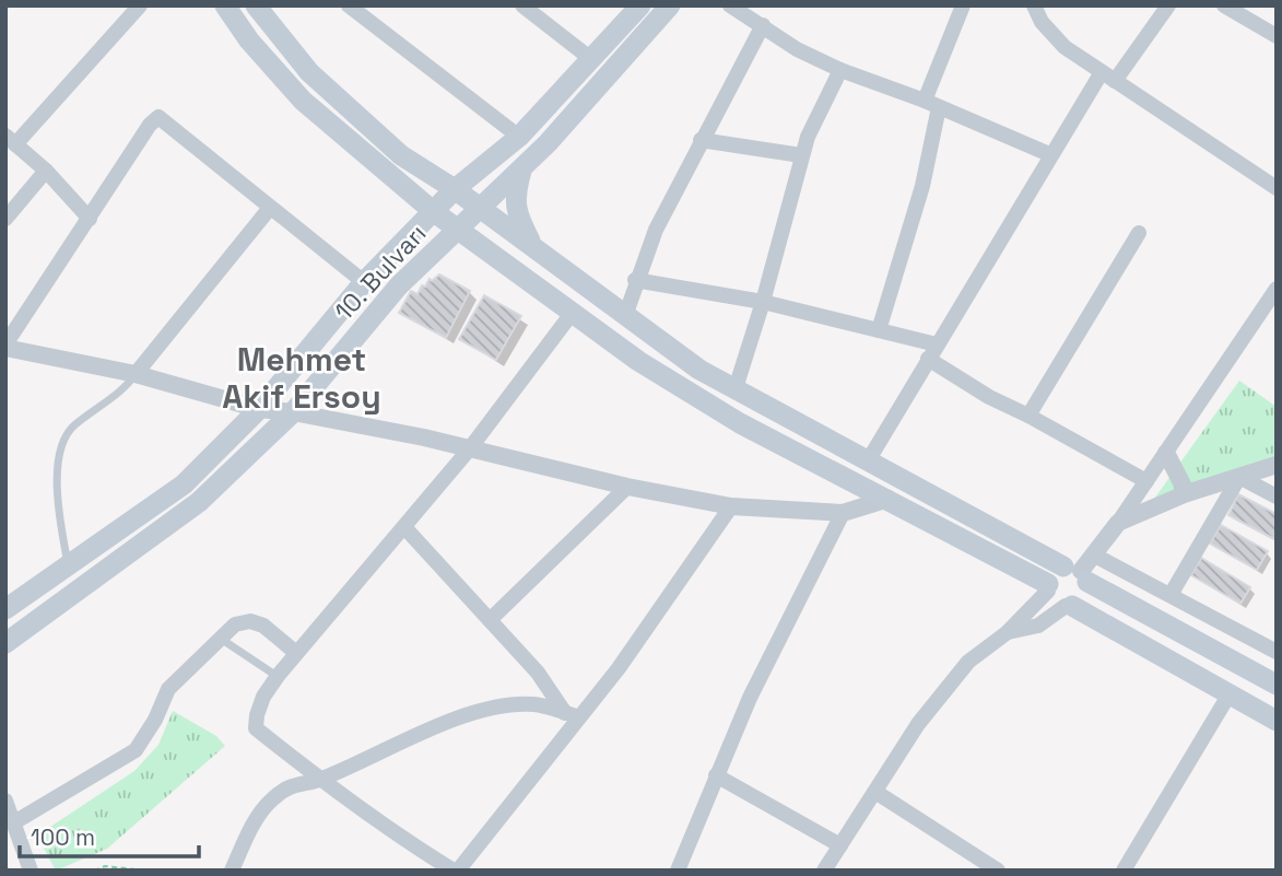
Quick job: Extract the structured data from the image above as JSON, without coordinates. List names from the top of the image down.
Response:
{
  "streets": {
    "main road": ["10. Bulvarı"]
  },
  "districts": ["Mehmet Akif Ersoy"],
  "scale_bar": "100 m"
}
